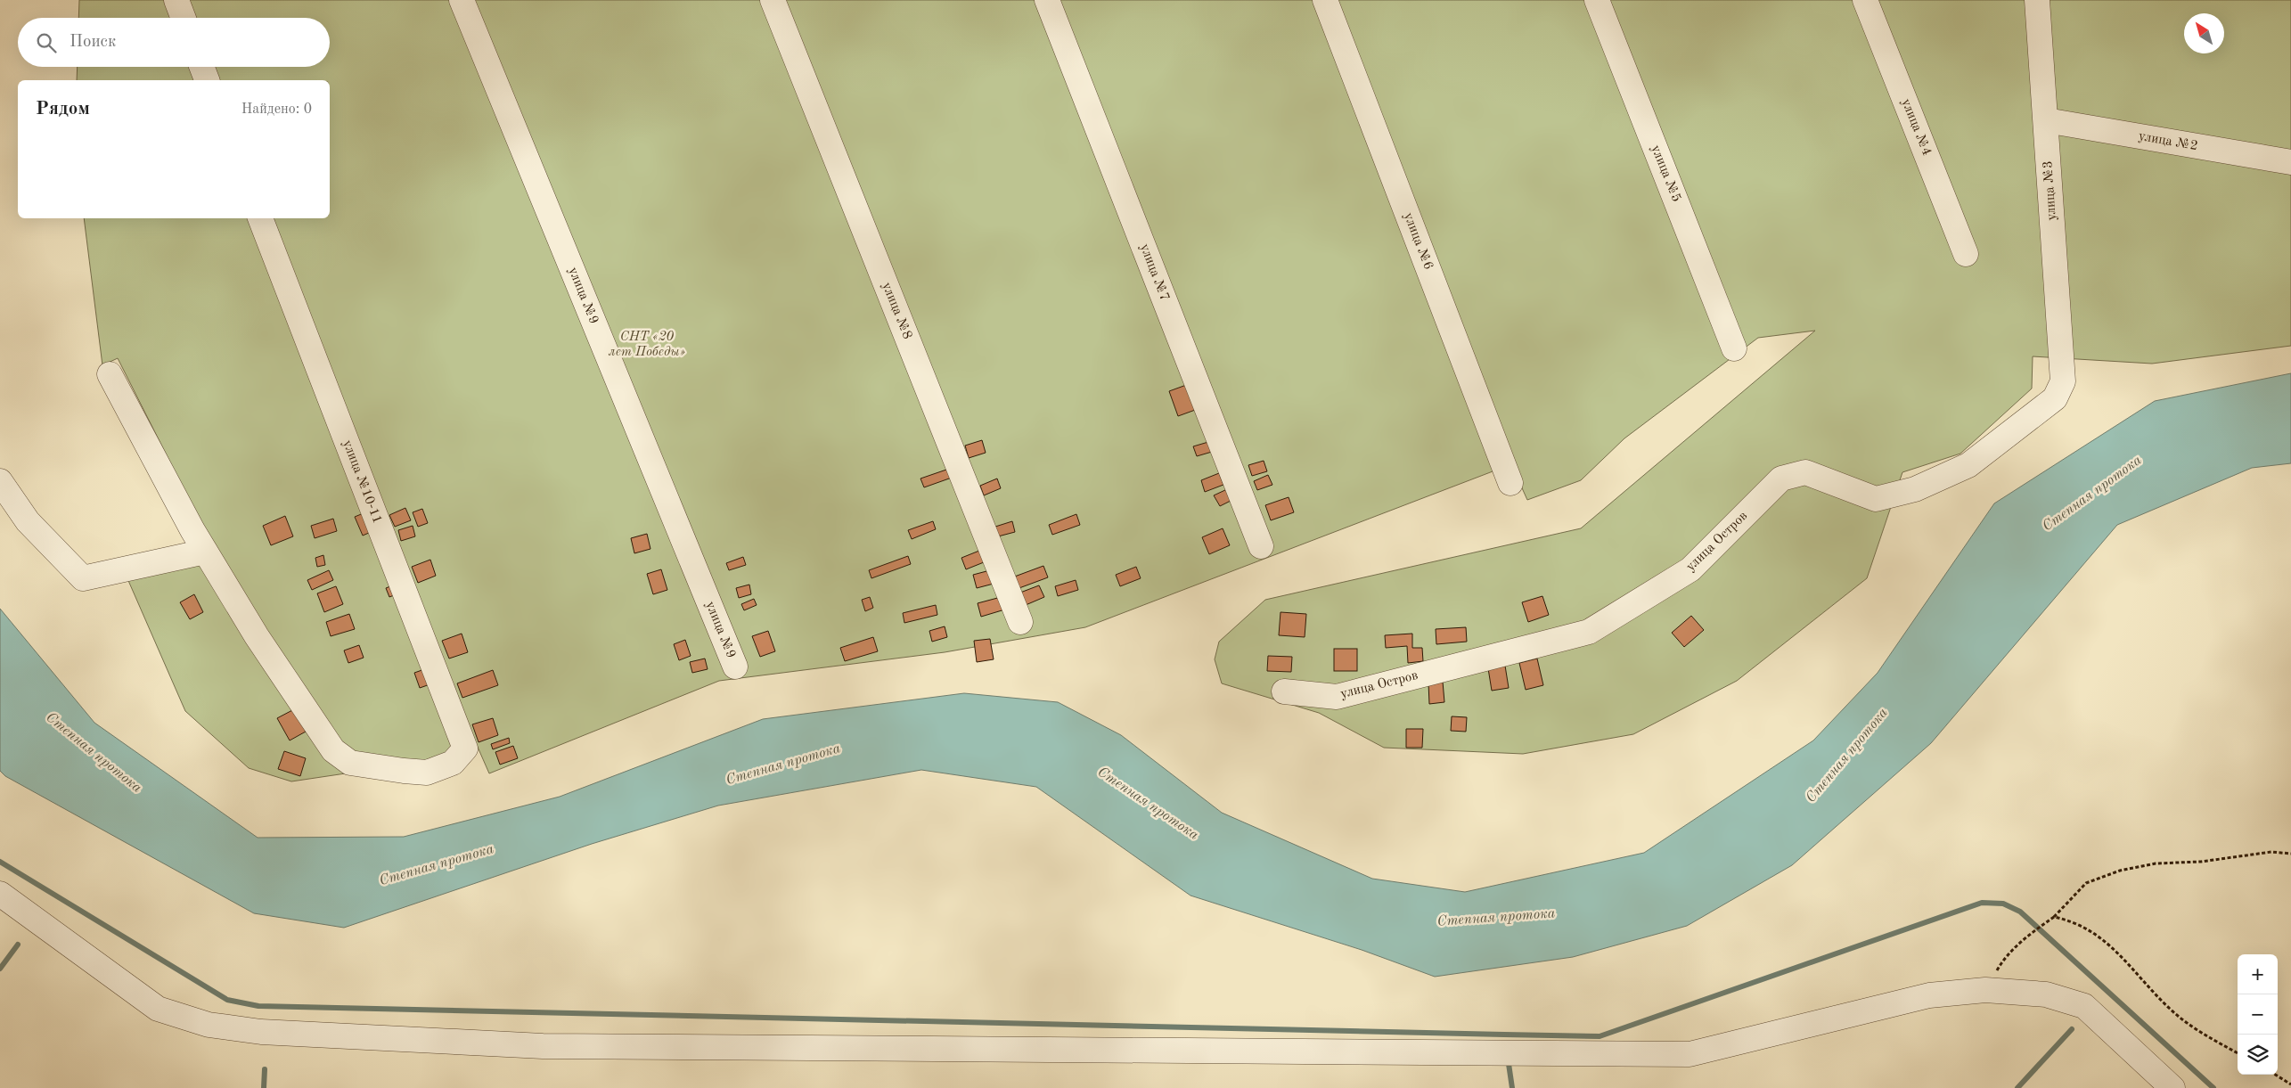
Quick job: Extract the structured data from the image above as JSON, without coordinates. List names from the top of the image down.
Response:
{
  "streets": {
    "street": [
      "улица №4",
      "улица №2",
      "улица №5",
      "улица №3",
      "улица №6",
      "улица №7",
      "улица №9",
      "улица №8",
      "улица №10-11",
      "улица Остров"
    ]
  },
  "crossings": [
    ["улица №2", "улица №3"],
    ["улица №3", "улица Остров"]
  ],
  "water": ["Степная протока"],
  "parks": ["СНТ «20 лет Победы»"],
  "north": "top left",
  "page": {
    "search": "Поиск",
    "heading": ["Рядом", "Найдено: 0"],
    "map_buttons": ["+", "−"]
  }
}
